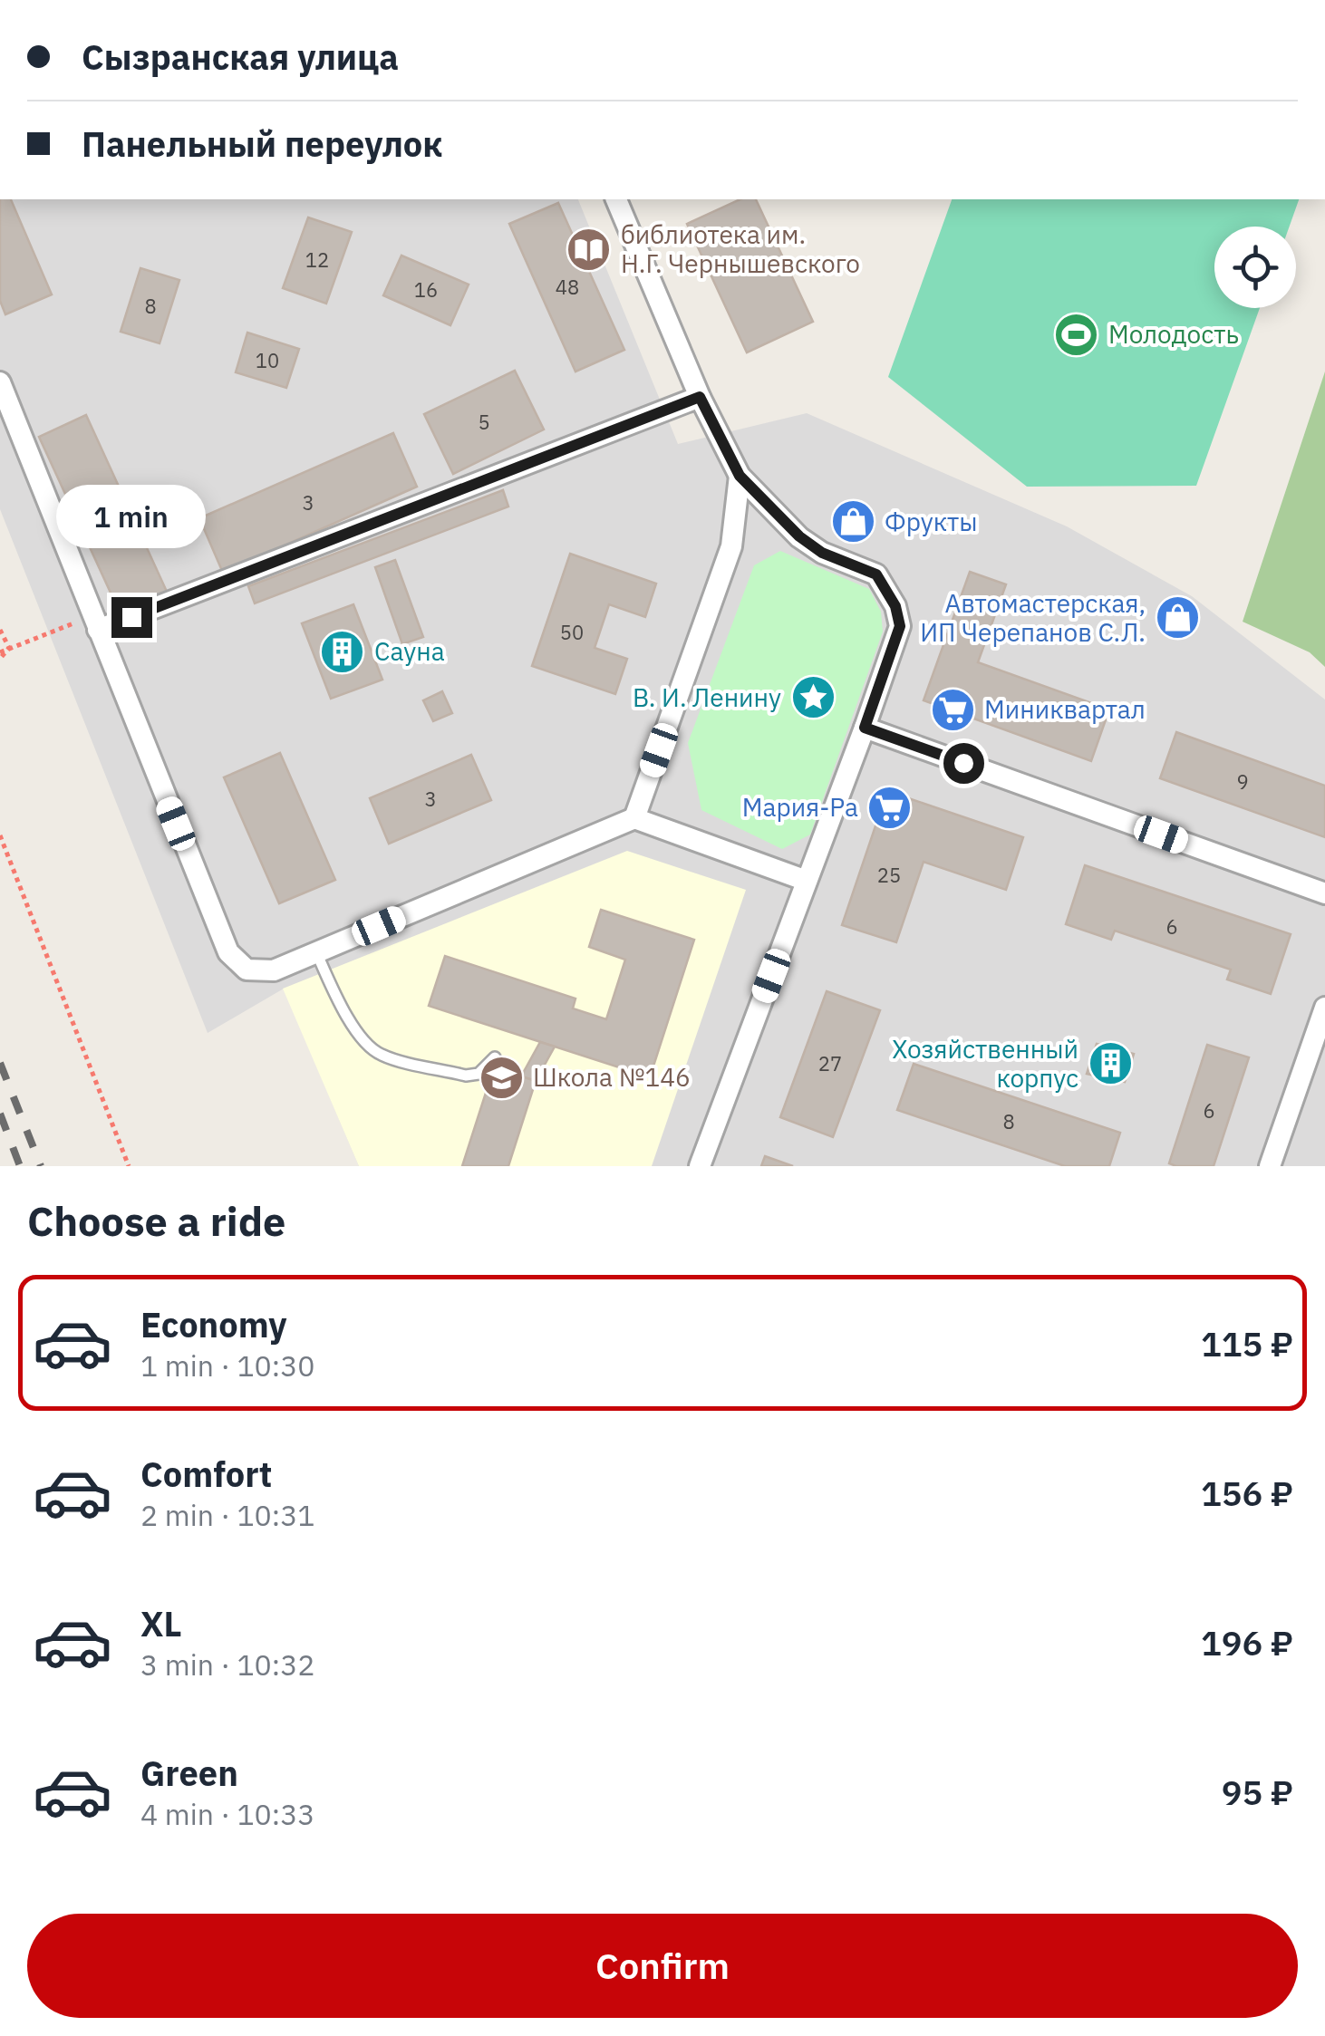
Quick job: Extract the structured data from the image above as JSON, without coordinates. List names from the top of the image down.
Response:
{
  "places": {
    "library": ["библиотека им. Н.Г. Чернышевского"],
    "sports": ["Молодость"],
    "shop": ["Фрукты", "Автомастерская, ИП Черепанов С.Л."],
    "building": ["Сауна", "Хозяйственный корпус"],
    "place": ["В. И. Ленину"],
    "supermarket": ["Миниквартал", "Мария-Ра"],
    "school or university": ["Школа №146"]
  },
  "house_numbers": [
    "12",
    "48",
    "16",
    "8",
    "10",
    "5",
    "3",
    "50",
    "9",
    "3",
    "25",
    "6",
    "27",
    "6",
    "8"
  ],
  "page": {
    "banner": ["Сызранская улица", "Панельный переулок"],
    "bubble": "1 min",
    "heading": "Choose a ride",
    "list": [
      {
        "name": "Economy",
        "note": "1 min · 10:30",
        "value": "115 ₽"
      },
      {
        "name": "Comfort",
        "note": "2 min · 10:31",
        "value": "156 ₽"
      },
      {
        "name": "XL",
        "note": "3 min · 10:32",
        "value": "196 ₽"
      },
      {
        "name": "Green",
        "note": "4 min · 10:33",
        "value": "95 ₽"
      }
    ],
    "buttons": "Confirm"
  }
}
